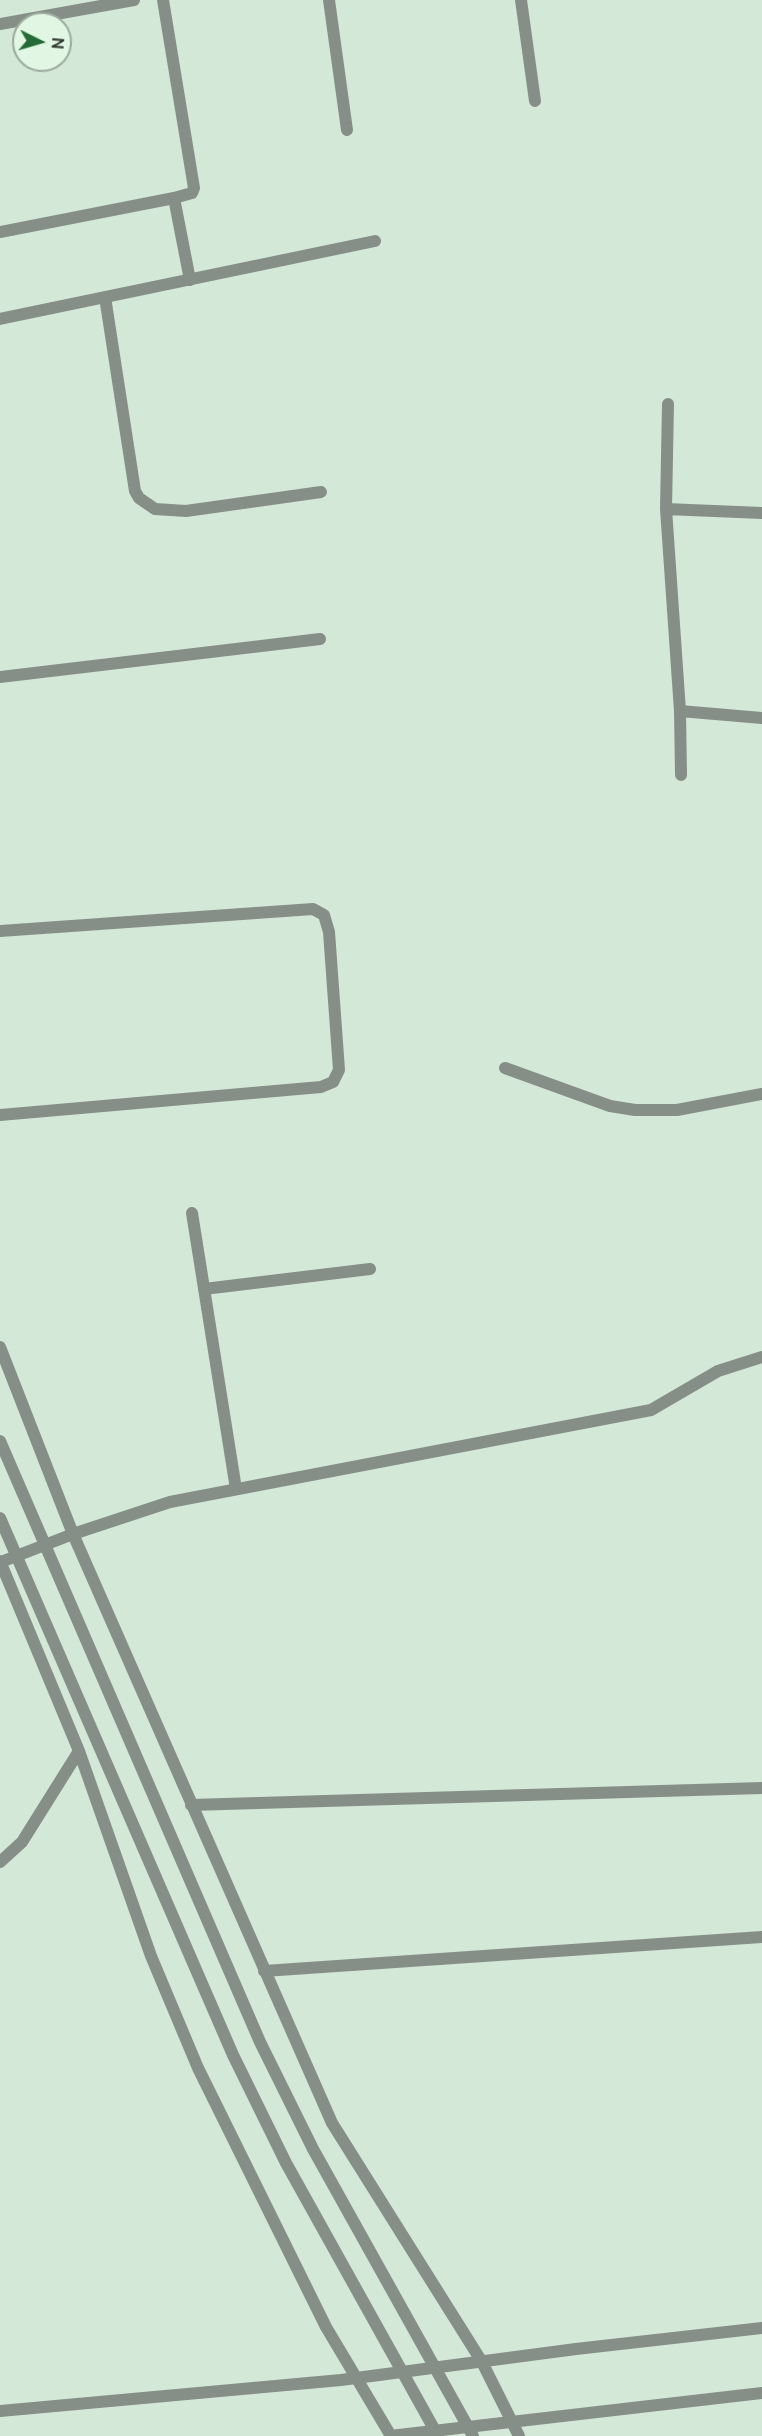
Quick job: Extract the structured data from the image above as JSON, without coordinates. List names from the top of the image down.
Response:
{
  "north": "right"
}
